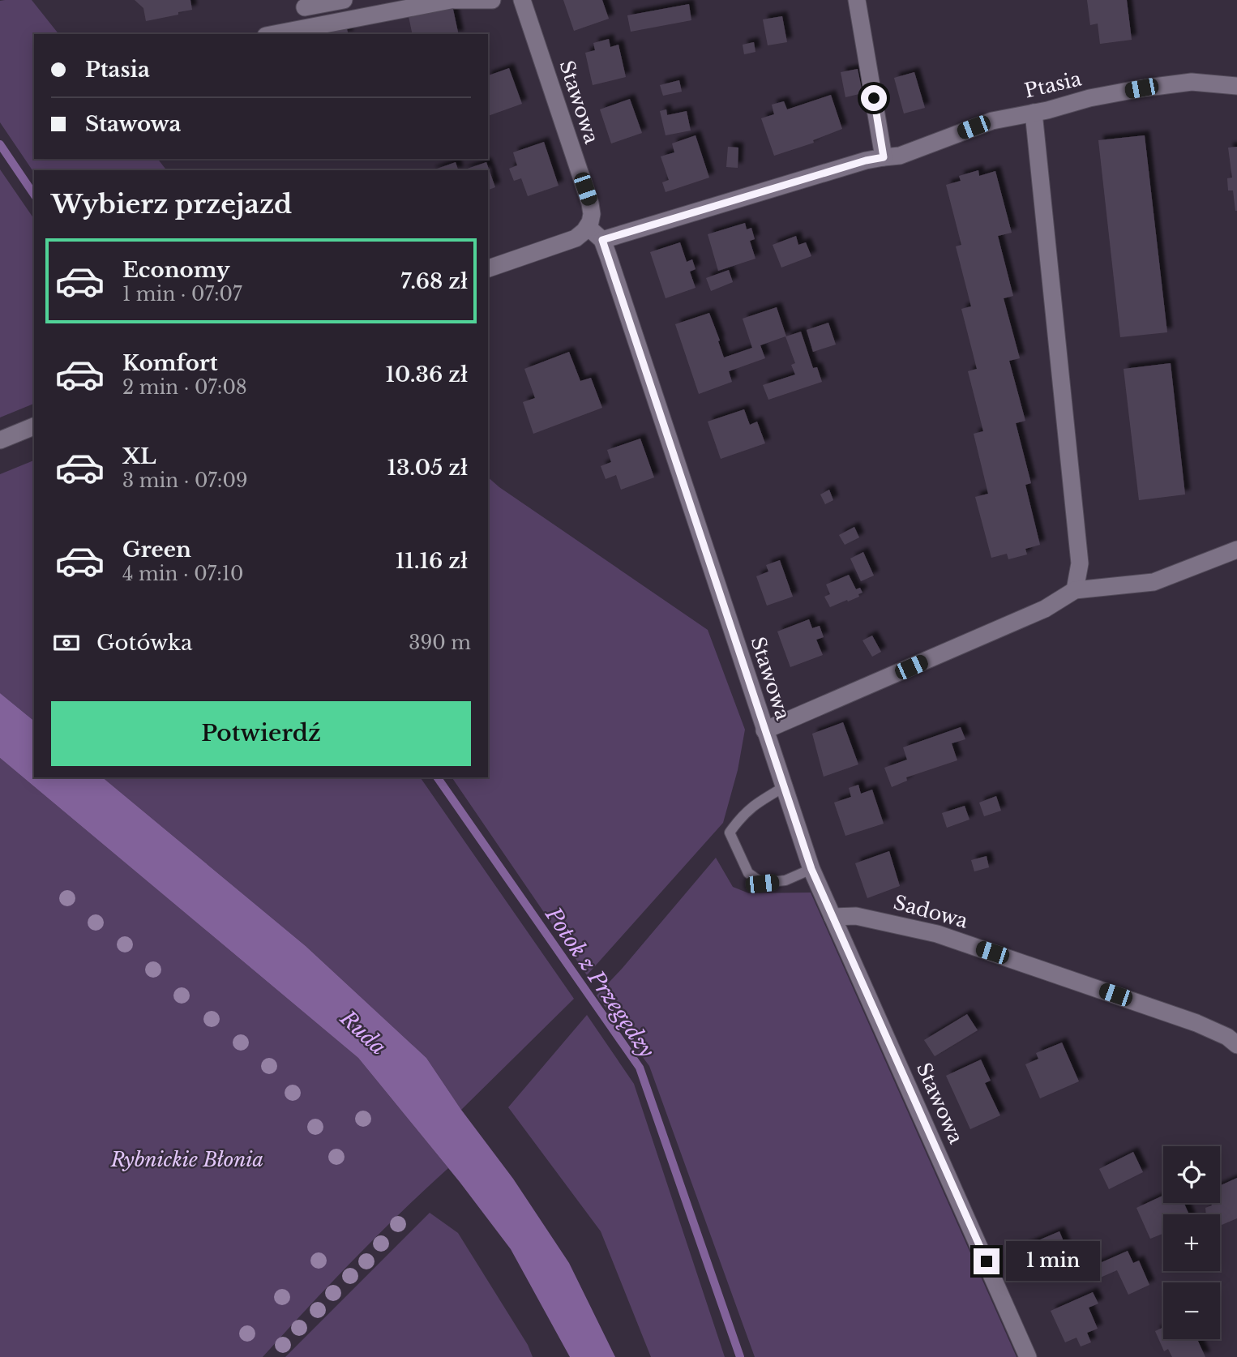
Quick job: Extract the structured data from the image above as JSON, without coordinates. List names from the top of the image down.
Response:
{
  "streets": {
    "street": ["Ptasia", "Stawowa", "Sadowa"]
  },
  "crossings": [
    ["Ptasia", "Stawowa"],
    ["Stawowa", "Sadowa"]
  ],
  "water": ["Potok z Przegędzy", "Ruda"],
  "parks": ["Rybnickie Błonia"],
  "page": {
    "banner": ["Ptasia", "Stawowa"],
    "heading": "Wybierz przejazd",
    "list": [
      {
        "name": "Economy",
        "note": "1 min · 07:07",
        "value": "7.68 zł"
      },
      {
        "name": "Komfort",
        "note": "2 min · 07:08",
        "value": "10.36 zł"
      },
      {
        "name": "XL",
        "note": "3 min · 07:09",
        "value": "13.05 zł"
      },
      {
        "name": "Green",
        "note": "4 min · 07:10",
        "value": "11.16 zł"
      }
    ],
    "pay": ["Gotówka", "390 m"],
    "buttons": "Potwierdź",
    "map_buttons": ["+", "−"],
    "bubble": "1 min"
  }
}
